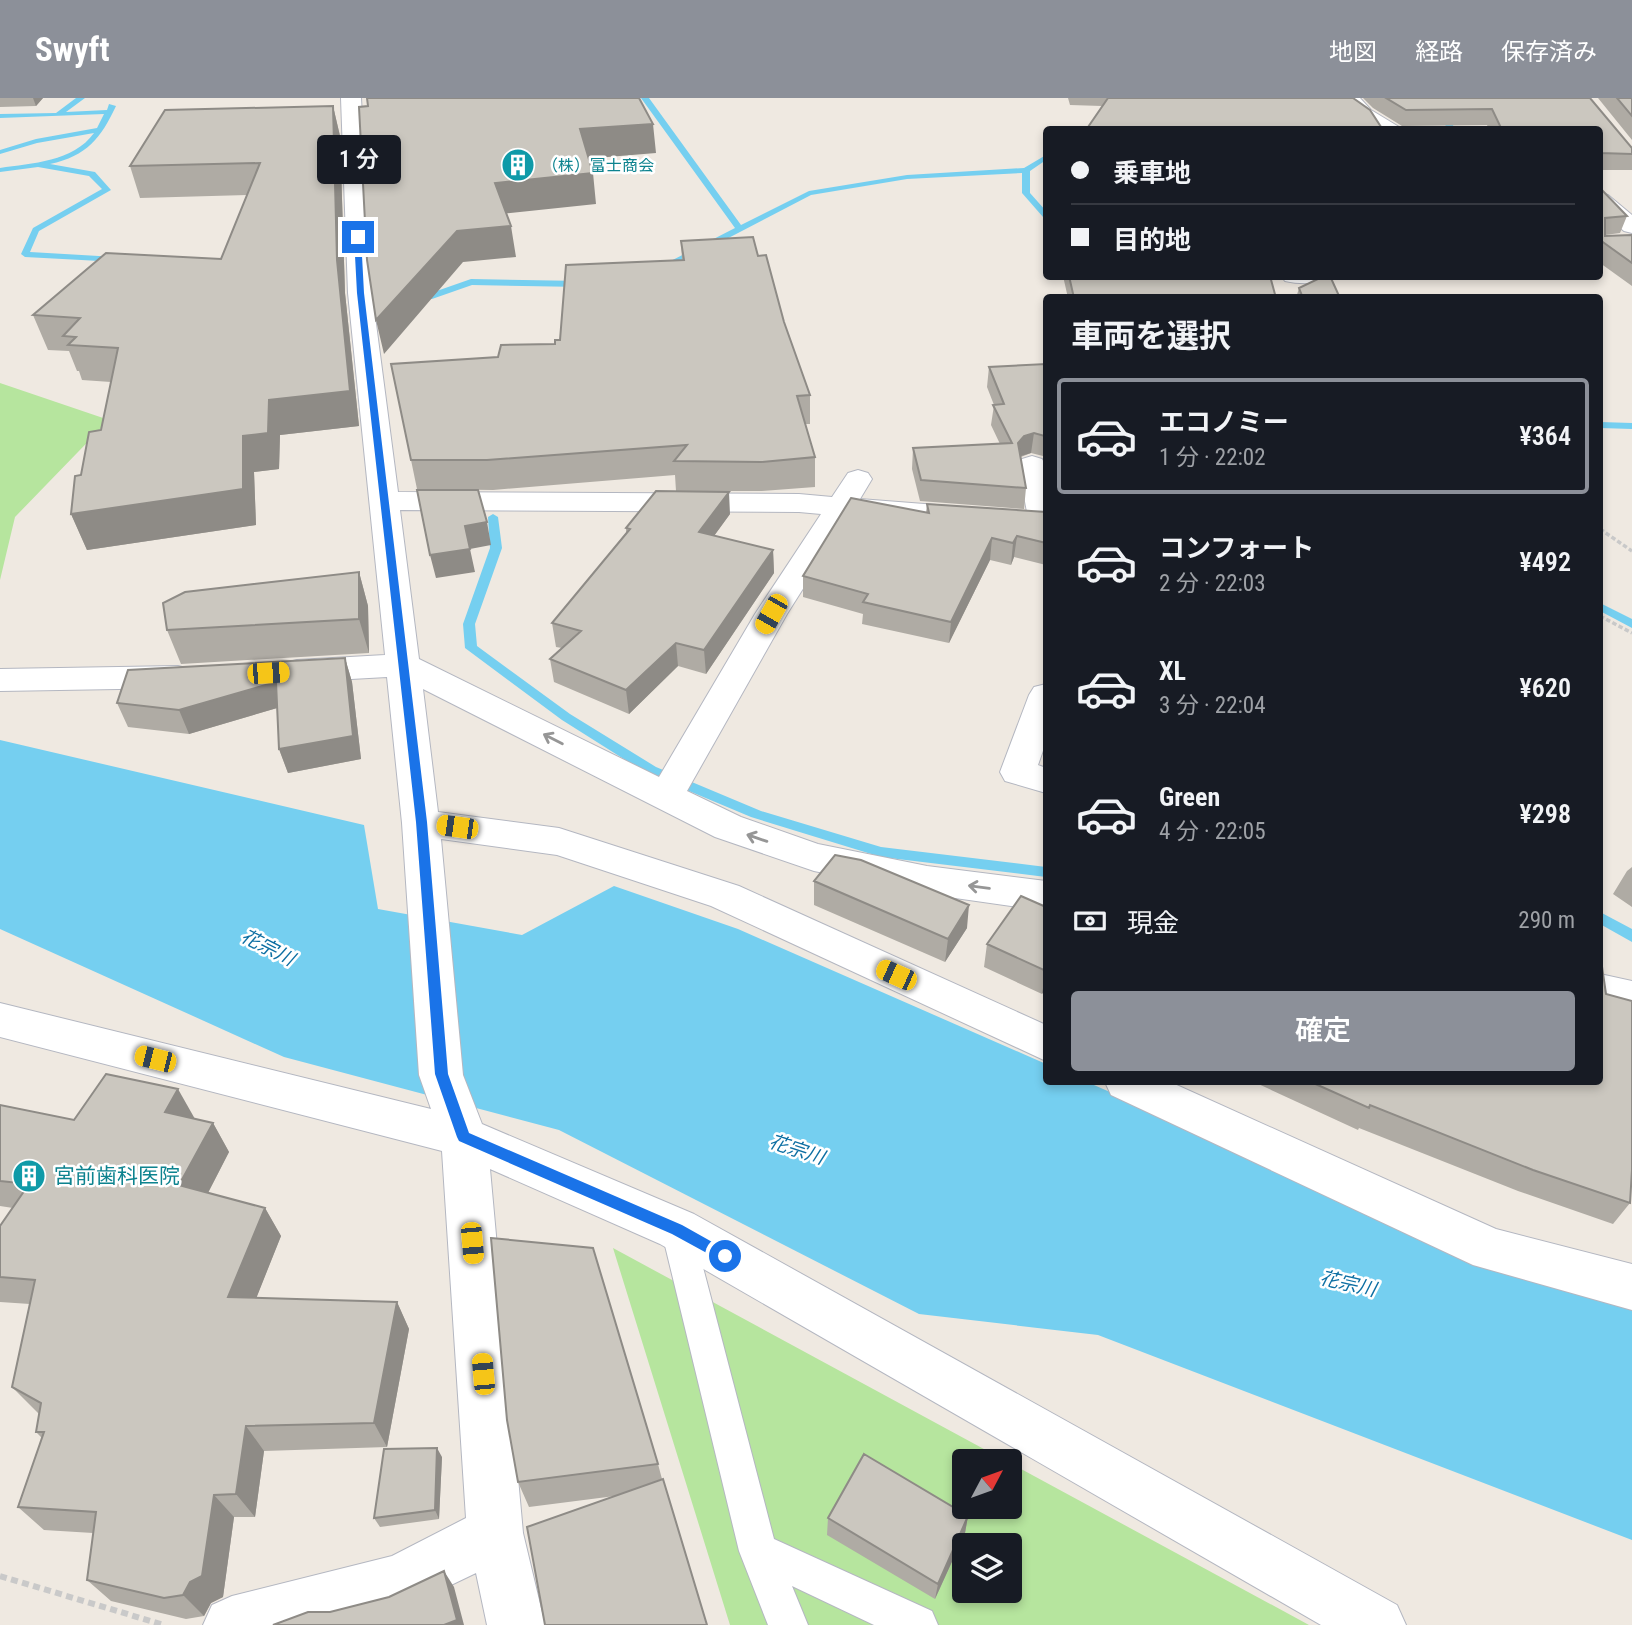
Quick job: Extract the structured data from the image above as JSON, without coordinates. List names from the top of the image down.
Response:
{
  "water": ["花宗川"],
  "places": {
    "building": ["（株）富士商会", "宮前歯科医院"]
  },
  "north": "top right",
  "page": {
    "header": "Swyft",
    "nav": ["地図", "経路", "保存済み"],
    "banner": ["乗車地", "目的地"],
    "bubble": "1 分",
    "heading": "車両を選択",
    "list": [
      {
        "name": "エコノミー",
        "note": "1 分 · 22:02",
        "value": "¥364"
      },
      {
        "name": "コンフォート",
        "note": "2 分 · 22:03",
        "value": "¥492"
      },
      {
        "name": "XL",
        "note": "3 分 · 22:04",
        "value": "¥620"
      },
      {
        "name": "Green",
        "note": "4 分 · 22:05",
        "value": "¥298"
      }
    ],
    "pay": ["現金", "290 m"],
    "buttons": "確定"
  }
}
